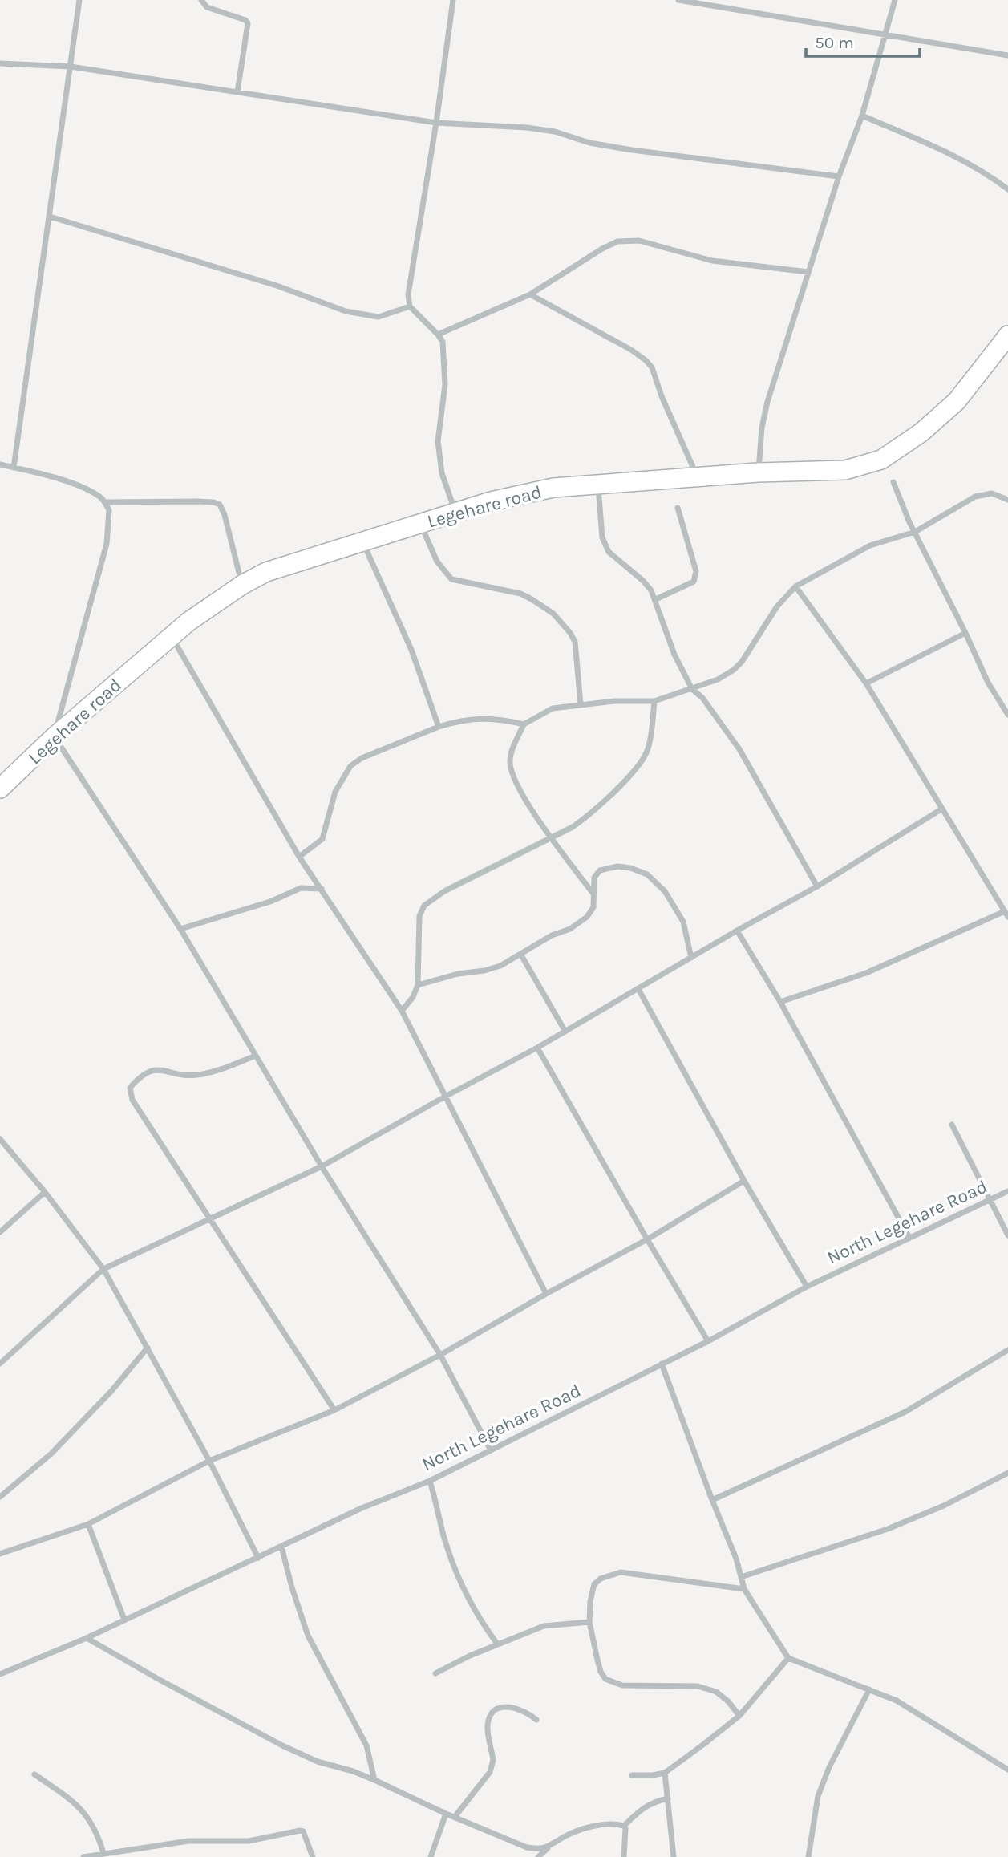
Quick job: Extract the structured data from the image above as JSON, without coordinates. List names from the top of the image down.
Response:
{
  "streets": {
    "main road": ["Legehare road"],
    "street": ["North Legehare Road"]
  },
  "scale_bar": "50 m"
}
